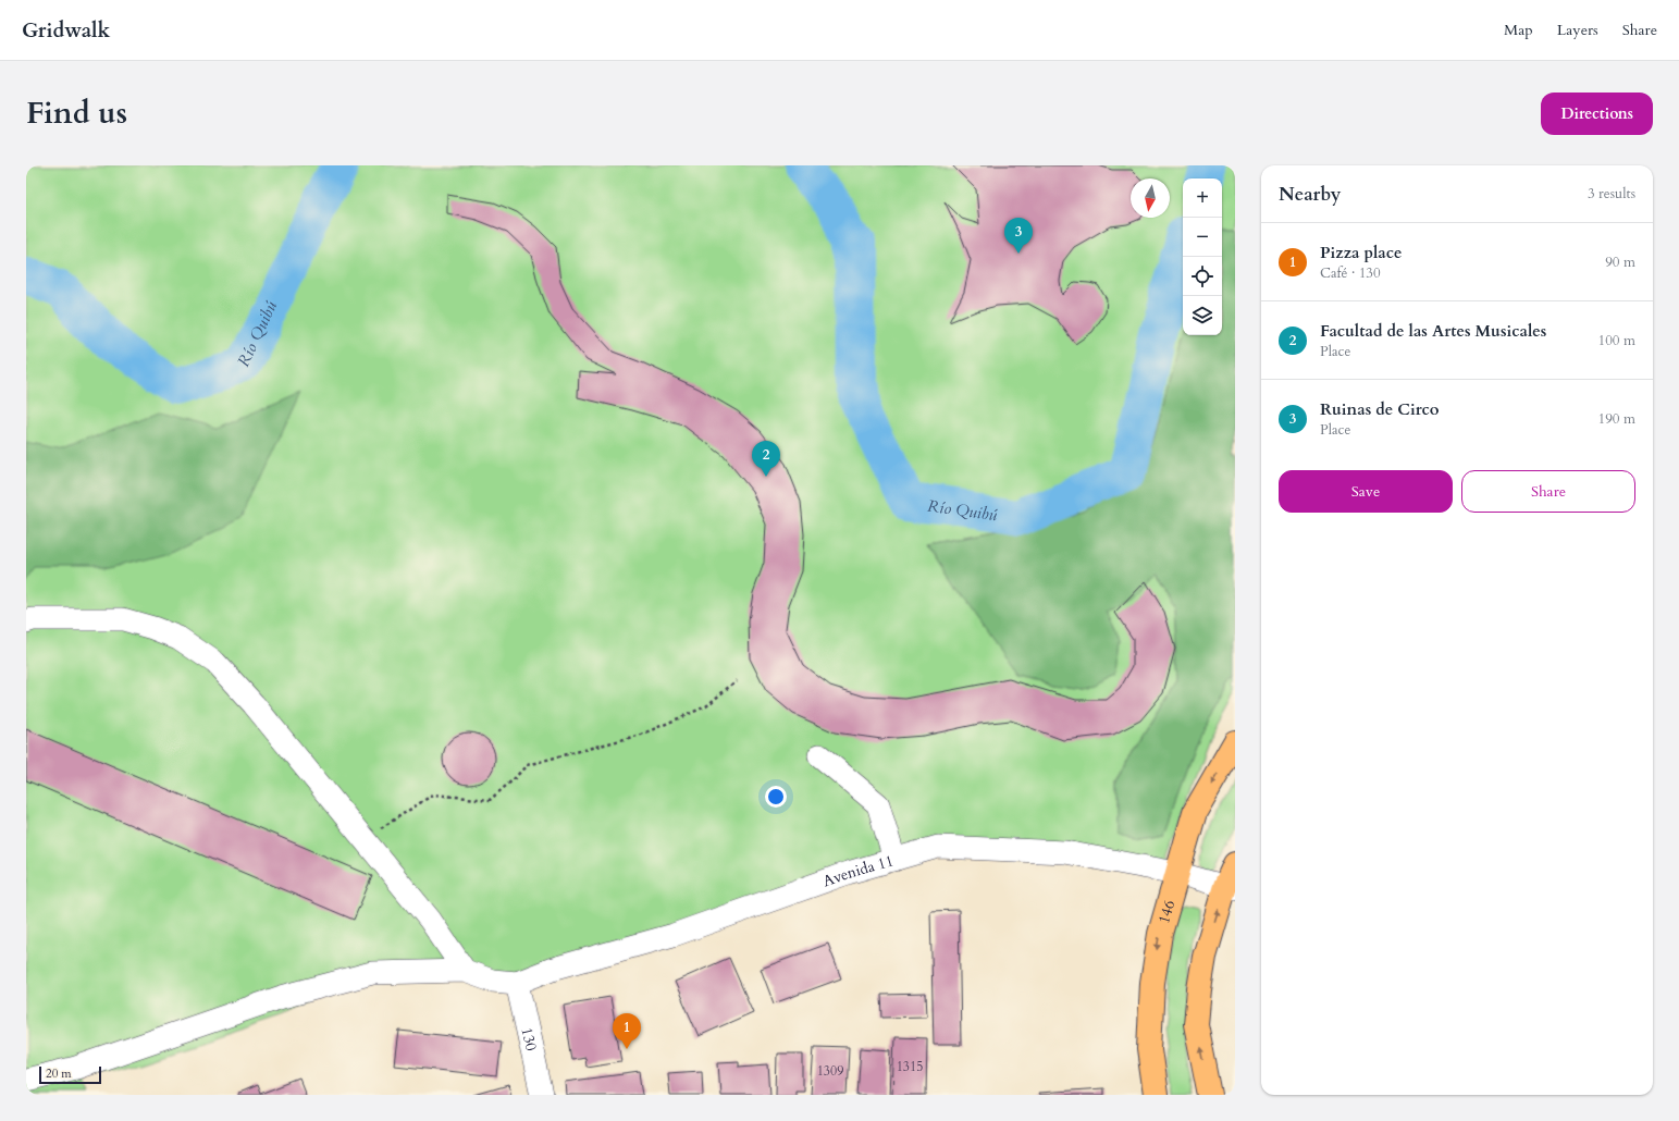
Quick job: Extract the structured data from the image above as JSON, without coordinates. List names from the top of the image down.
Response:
{
  "streets": {
    "main road": ["146"],
    "street": ["Avenida 11", "130"]
  },
  "crossings": [
    ["Avenida 11", "146"],
    ["Avenida 11", "130"]
  ],
  "water": ["Río Quibú"],
  "house_numbers": ["1315", "1309"],
  "scale_bar": "20 m",
  "north": "bottom",
  "page": {
    "header": "Gridwalk",
    "nav": ["Map", "Layers", "Share"],
    "title": "Find us",
    "buttons": [
      "Directions",
      ["Save", "Share"]
    ],
    "heading": ["Nearby", "3 results"],
    "map_buttons": ["+", "−"],
    "pins": ["3", "2", "1"],
    "list": [
      {
        "mark": "1",
        "name": "Pizza place",
        "note": "Café · 130",
        "value": "90 m"
      },
      {
        "mark": "2",
        "name": "Facultad de las Artes Musicales",
        "note": "Place",
        "value": "100 m"
      },
      {
        "mark": "3",
        "name": "Ruinas de Circo",
        "note": "Place",
        "value": "190 m"
      }
    ],
    "scale": "20 m"
  }
}
